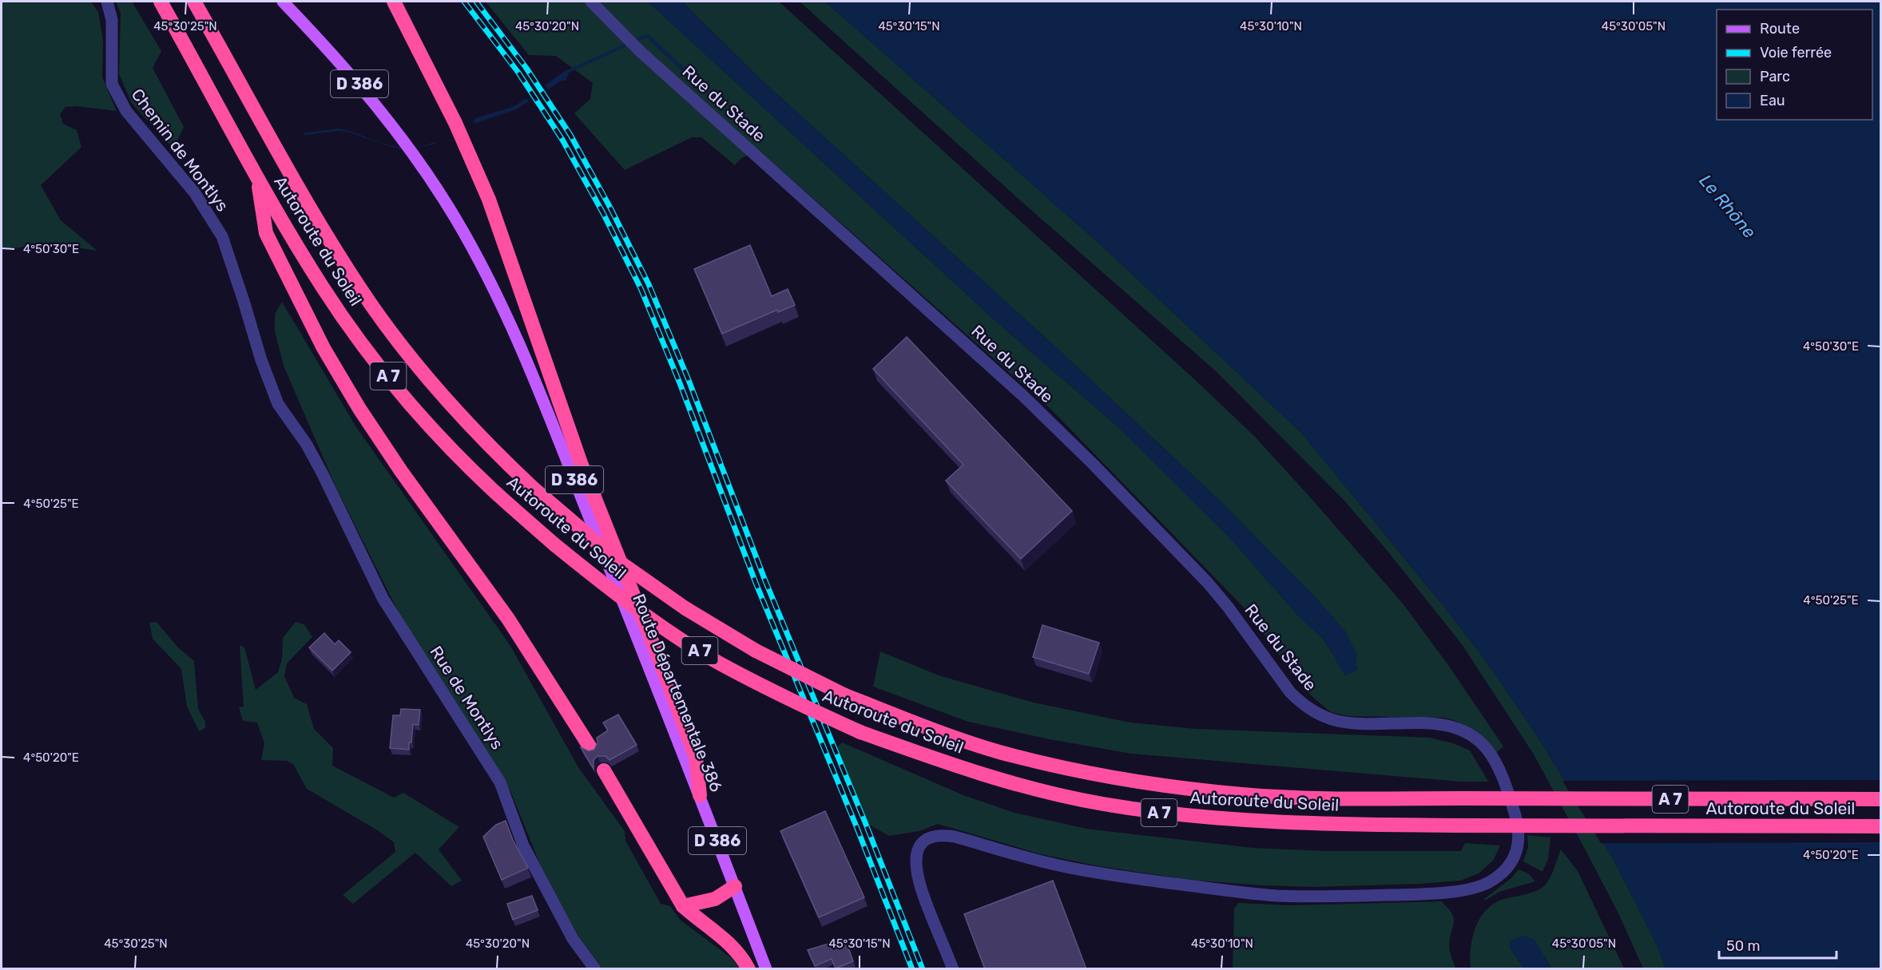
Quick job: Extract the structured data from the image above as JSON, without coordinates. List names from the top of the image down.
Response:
{
  "streets": {
    "highway": ["Autoroute du Soleil", "A 7"],
    "main road": ["D 386", "Route Départementale 386"],
    "street": ["Rue du Stade", "Chemin de Montlys", "Rue de Montlys"]
  },
  "crossings": [
    ["Chemin de Montlys", "Rue de Montlys"]
  ],
  "water": ["Le Rhône"],
  "legend": [
    "Route",
    "Voie ferrée",
    "Parc",
    "Eau"
  ],
  "scale_bar": "50 m",
  "coordinates": [
    "45°30'25\"N",
    "45°30'20\"N",
    "45°30'15\"N",
    "45°30'10\"N",
    "45°30'05\"N",
    "4°50'30\"E",
    "4°50'25\"E",
    "4°50'20\"E"
  ]
}
